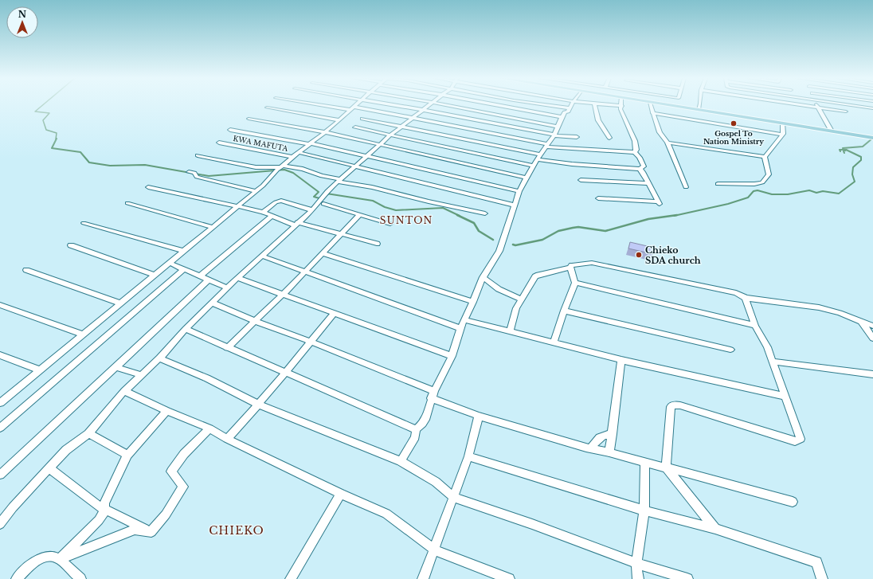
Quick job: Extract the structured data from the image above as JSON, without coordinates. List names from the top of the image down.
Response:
{
  "streets": {
    "street": ["KWA MAFUTA"]
  },
  "districts": ["SUNTON", "CHIEKO"],
  "places": ["Gospel To Nation Ministry", "Chieko SDA church"],
  "north": "top"
}
